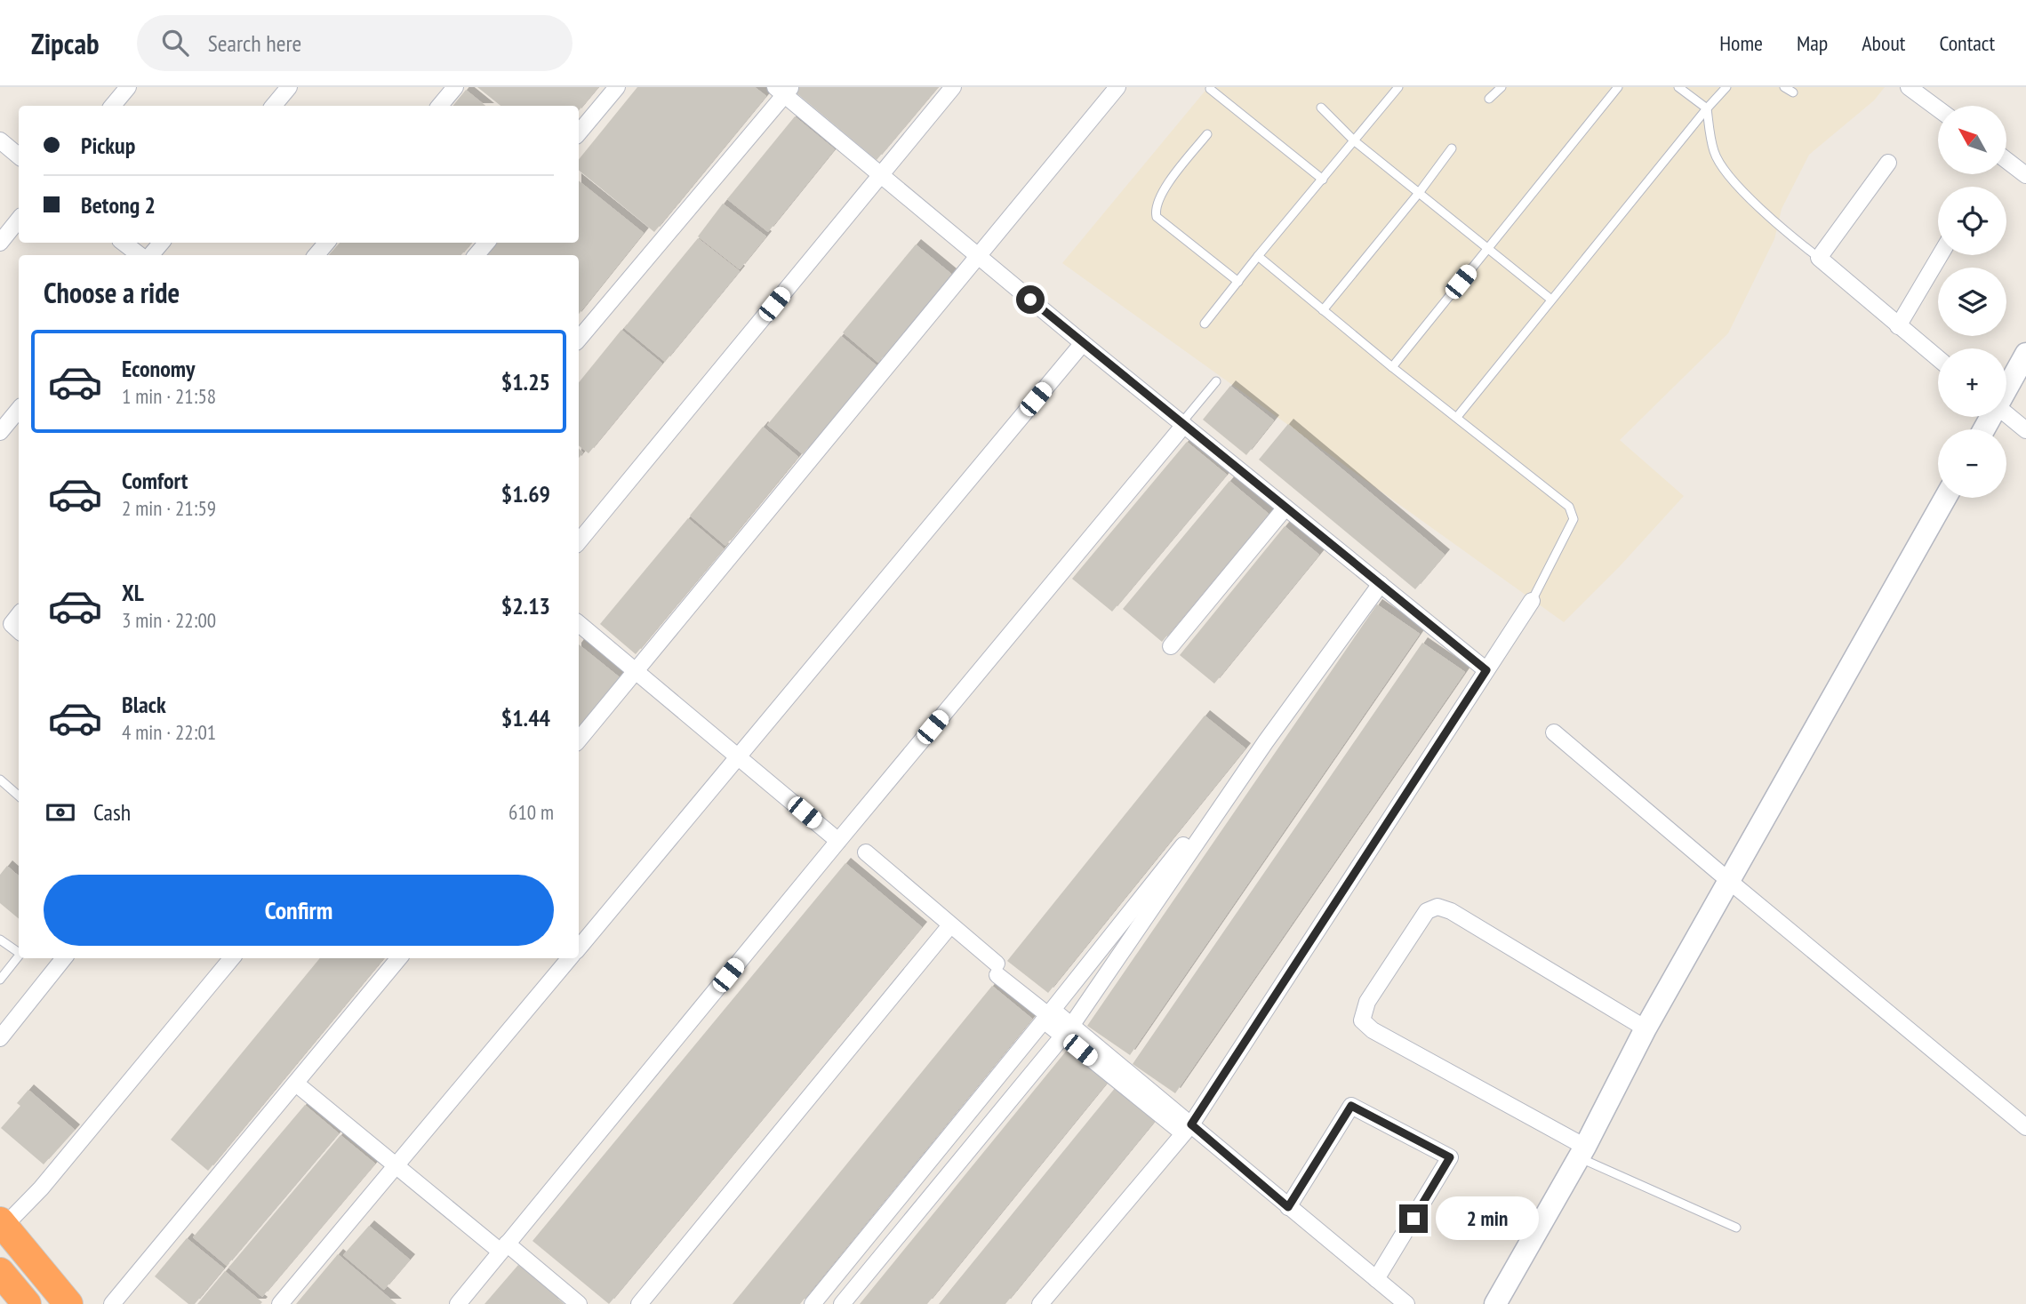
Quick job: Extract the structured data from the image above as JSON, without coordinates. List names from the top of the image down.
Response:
{
  "north": "top left",
  "page": {
    "header": "Zipcab",
    "search": "Search here",
    "nav": [
      "Home",
      "Map",
      "About",
      "Contact"
    ],
    "map_buttons": ["+", "−"],
    "banner": ["Pickup", "Betong 2"],
    "heading": "Choose a ride",
    "list": [
      {
        "name": "Economy",
        "note": "1 min · 21:58",
        "value": "$1.25"
      },
      {
        "name": "Comfort",
        "note": "2 min · 21:59",
        "value": "$1.69"
      },
      {
        "name": "XL",
        "note": "3 min · 22:00",
        "value": "$2.13"
      },
      {
        "name": "Black",
        "note": "4 min · 22:01",
        "value": "$1.44"
      }
    ],
    "pay": ["Cash", "610 m"],
    "buttons": "Confirm",
    "bubble": "2 min"
  }
}
